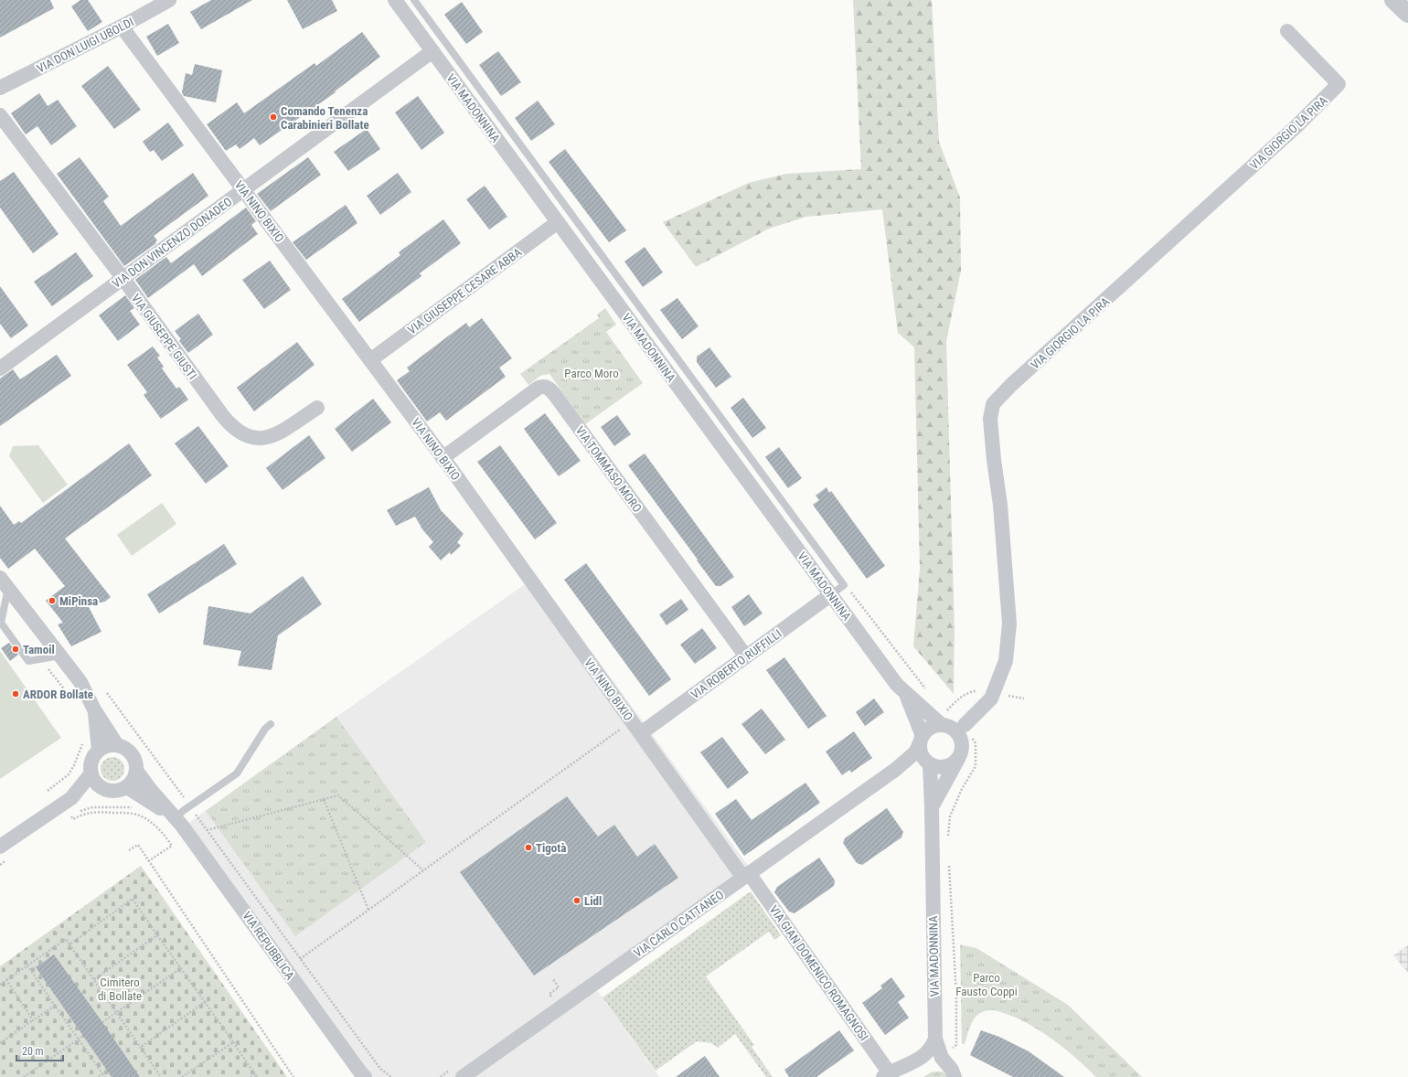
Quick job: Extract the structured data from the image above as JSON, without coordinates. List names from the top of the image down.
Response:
{
  "streets": {
    "street": [
      "VIA DON LUIGI UBOLDI",
      "VIA MADONNINA",
      "VIA GIORGIO LA PIRA",
      "VIA NINO BIXIO",
      "VIA DON VINCENZO DONADEO",
      "VIA GIUSEPPE CESARE ABBA",
      "VIA GIUSEPPE GIUSTI",
      "VIA TOMMASO MORO",
      "VIA ROBERTO RUFFILLI",
      "VIA CARLO CATTANEO",
      "VIA REPUBBLICA",
      "VIA GIAN DOMENICO ROMAGNOSI"
    ]
  },
  "crossings": [
    ["VIA DON LUIGI UBOLDI", "VIA NINO BIXIO"],
    ["VIA MADONNINA", "VIA DON VINCENZO DONADEO"],
    ["VIA MADONNINA", "VIA GIUSEPPE CESARE ABBA"],
    ["VIA MADONNINA", "VIA ROBERTO RUFFILLI"],
    ["VIA MADONNINA", "VIA CARLO CATTANEO"],
    ["VIA MADONNINA", "VIA GIAN DOMENICO ROMAGNOSI"],
    ["VIA NINO BIXIO", "VIA DON VINCENZO DONADEO"],
    ["VIA NINO BIXIO", "VIA GIUSEPPE CESARE ABBA"],
    ["VIA NINO BIXIO", "VIA TOMMASO MORO"],
    ["VIA NINO BIXIO", "VIA ROBERTO RUFFILLI"],
    ["VIA NINO BIXIO", "VIA CARLO CATTANEO"],
    ["VIA NINO BIXIO", "VIA GIAN DOMENICO ROMAGNOSI"],
    ["VIA DON VINCENZO DONADEO", "VIA GIUSEPPE GIUSTI"],
    ["VIA TOMMASO MORO", "VIA ROBERTO RUFFILLI"],
    ["VIA CARLO CATTANEO", "VIA GIAN DOMENICO ROMAGNOSI"]
  ],
  "parks": ["Parco Moro", "Parco Fausto Coppi", "Cimitero di Bollate"],
  "places": [
    "Comando Tenenza Carabinieri Bollate",
    "MiPinsa",
    "Tamoil",
    "ARDOR Bollate",
    "Tigotà",
    "Lidl"
  ],
  "scale_bar": "20 m"
}
